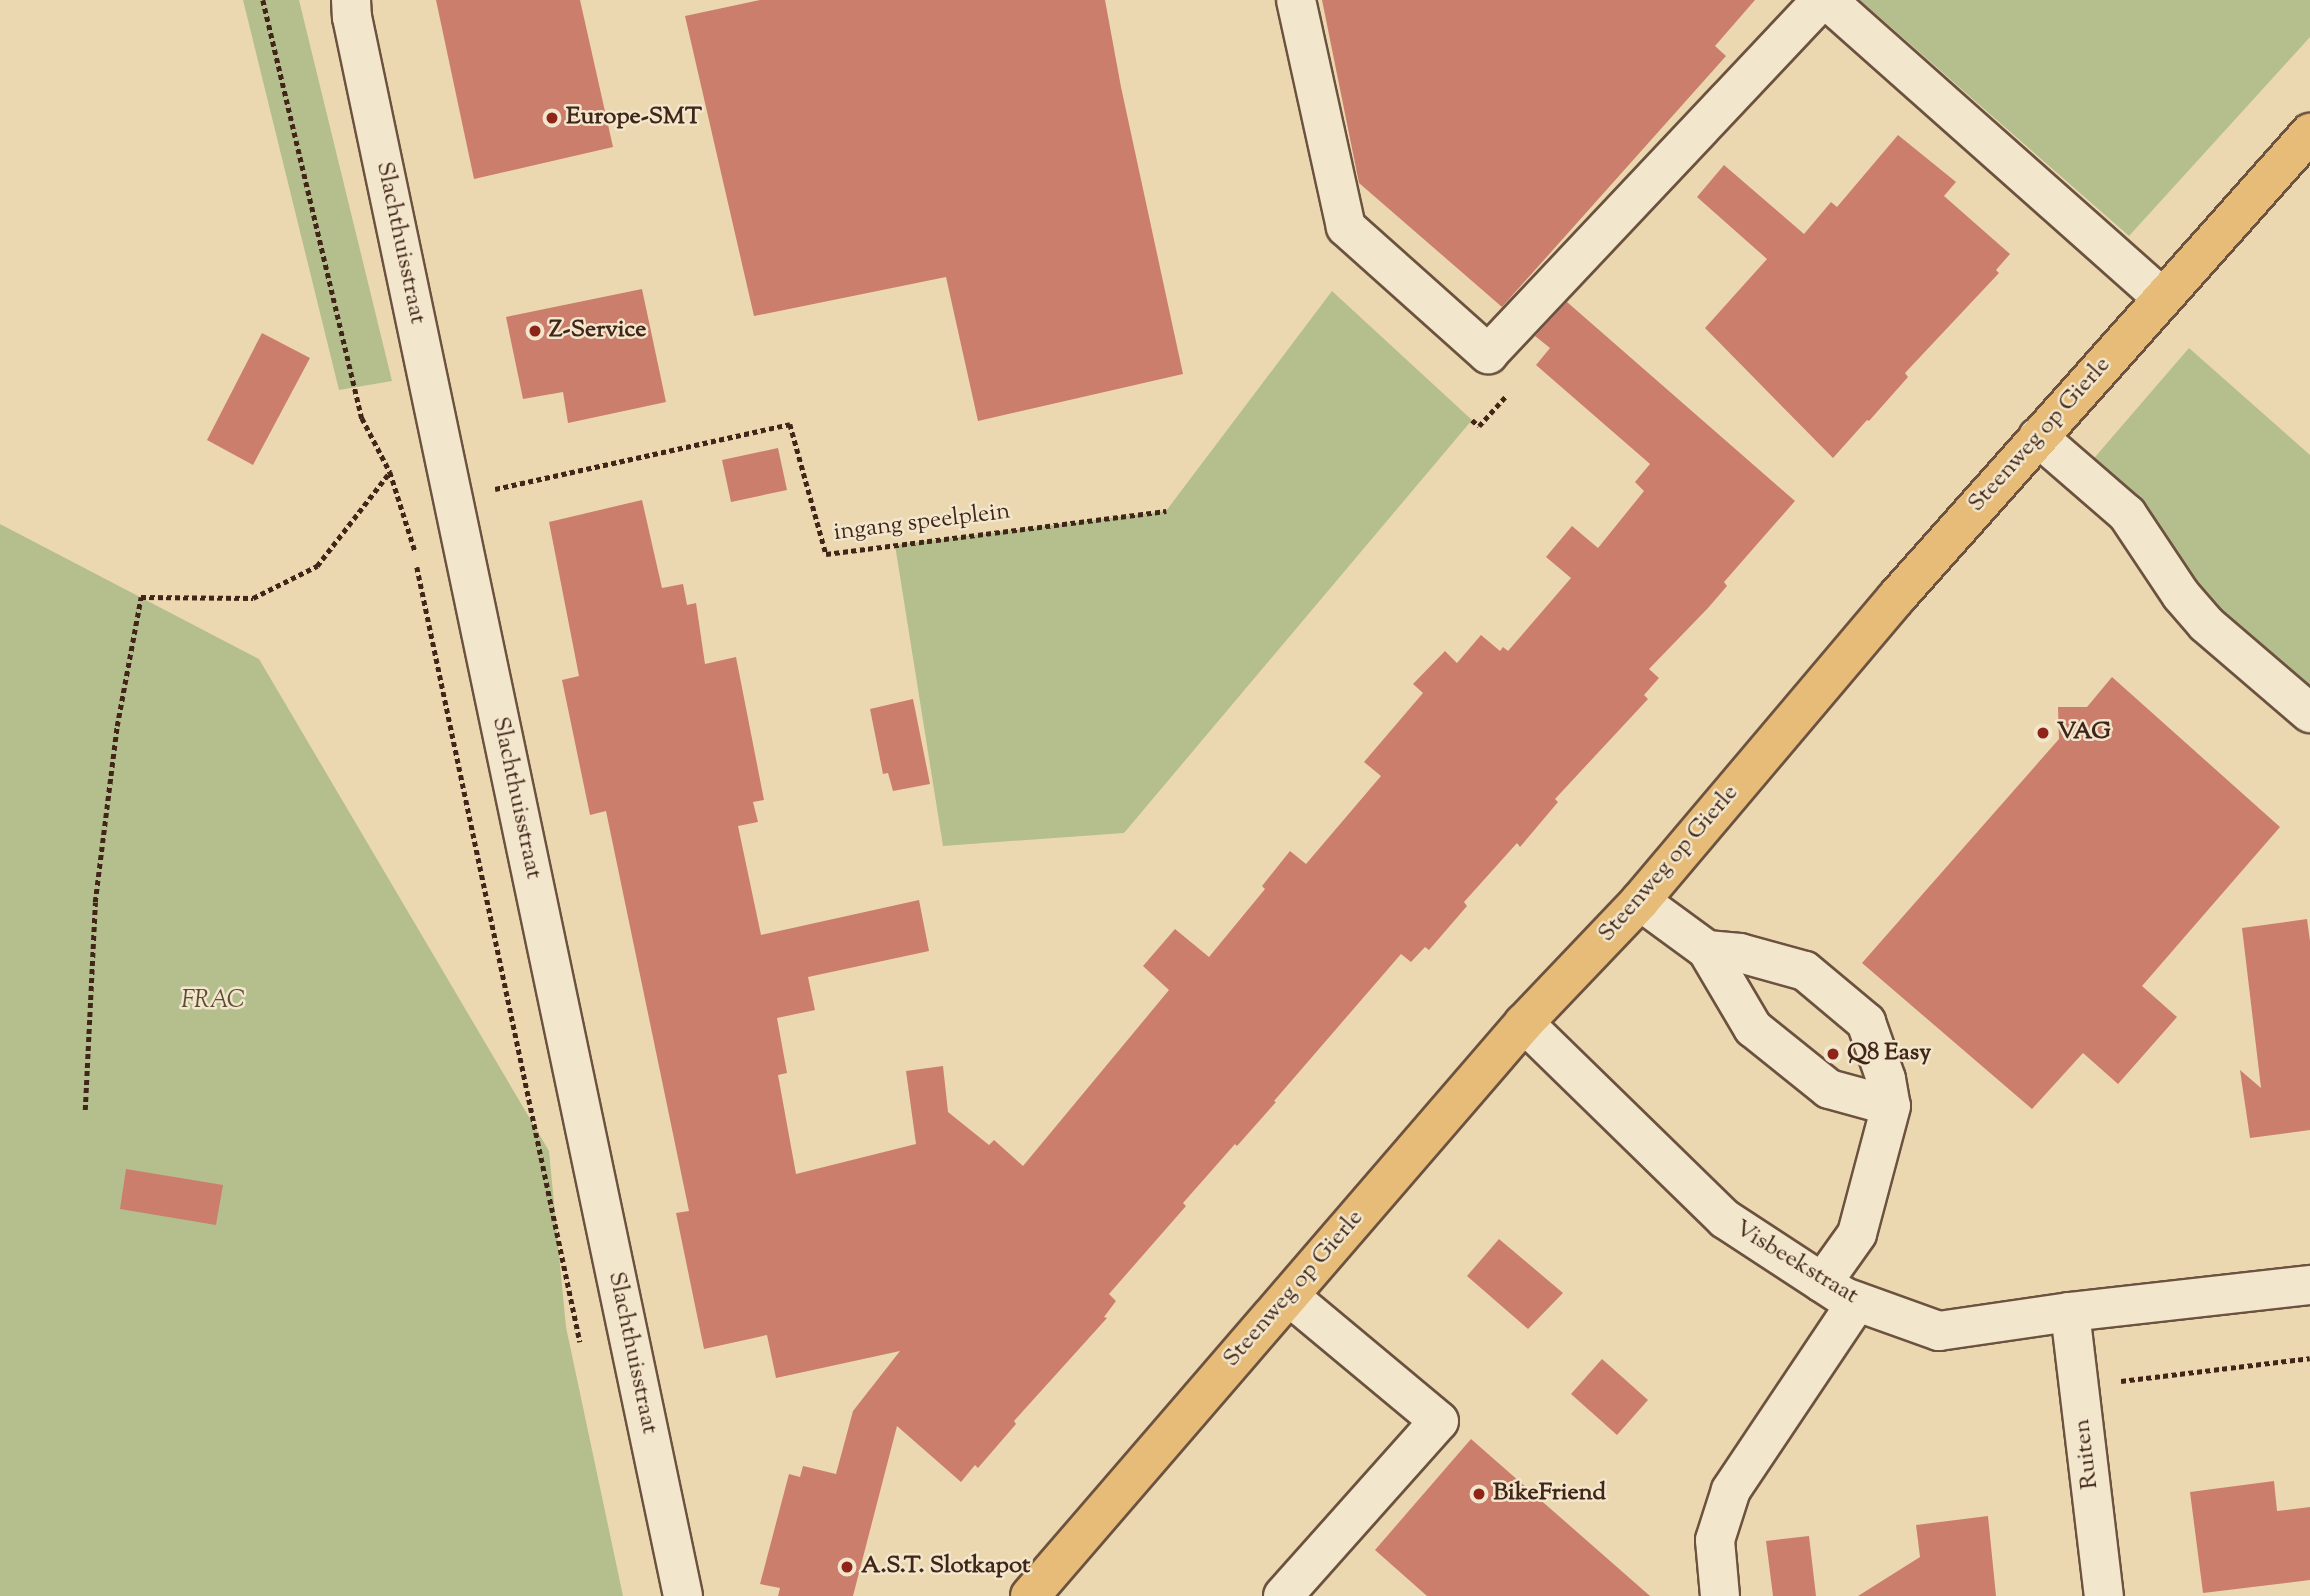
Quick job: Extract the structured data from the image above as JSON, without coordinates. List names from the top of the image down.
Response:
{
  "streets": {
    "main road": ["Steenweg op Gierle"],
    "street": ["Slachthuisstraat", "Visbeekstraat", "Ruiten"],
    "path": ["ingang speelplein"]
  },
  "crossings": [
    ["Slachthuisstraat", "ingang speelplein"],
    ["Steenweg op Gierle", "Visbeekstraat"],
    ["Visbeekstraat", "Ruiten"]
  ],
  "parks": ["FRAC"],
  "places": [
    "Europe-SMT",
    "Z-Service",
    "VAG",
    "Q8 Easy",
    "BikeFriend",
    "A.S.T. Slotkapot"
  ]
}
